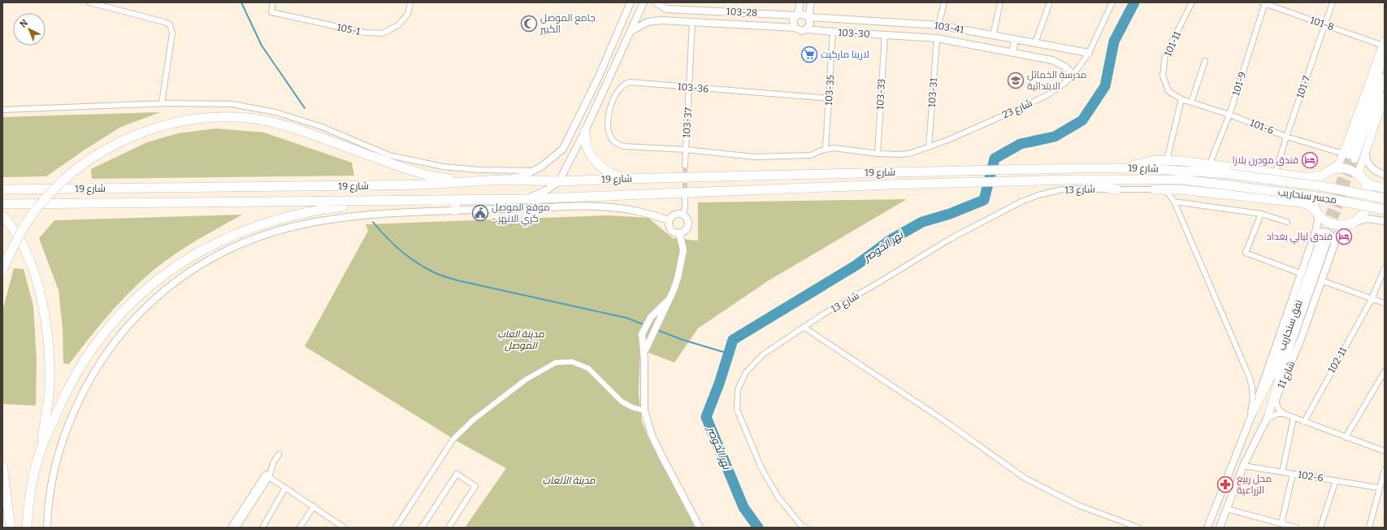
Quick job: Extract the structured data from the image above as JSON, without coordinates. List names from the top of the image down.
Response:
{
  "streets": {
    "highway": ["شارع 19", "مجسر سنحاريب"],
    "main road": [
      "103-28",
      "103-41",
      "103-30",
      "نفق سنحاريب",
      "شارع 11"
    ],
    "street": [
      "101-8",
      "105-1",
      "101-11",
      "101-9",
      "101-7",
      "103-36",
      "103-35",
      "103-31",
      "103-33",
      "شارع 23",
      "103-37",
      "101-6",
      "شارع 13",
      "102-11",
      "102-6"
    ]
  },
  "crossings": [
    ["103-28", "103-41"],
    ["103-28", "103-30"],
    ["101-8", "101-9"],
    ["101-8", "101-7"],
    ["103-41", "103-30"],
    ["103-41", "شارع 23"],
    ["103-30", "103-35"],
    ["103-30", "103-31"],
    ["103-30", "103-33"],
    ["103-30", "شارع 23"],
    ["103-30", "103-37"],
    ["101-11", "101-6"],
    ["101-9", "101-6"],
    ["101-7", "101-6"],
    ["103-36", "103-35"],
    ["103-36", "103-37"],
    ["103-35", "شارع 23"],
    ["103-31", "شارع 23"],
    ["103-33", "شارع 23"],
    ["شارع 19", "مجسر سنحاريب"],
    ["شارع 13", "شارع 11"],
    ["نفق سنحاريب", "شارع 11"],
    ["شارع 11", "102-6"]
  ],
  "water": ["نهر الخوصر"],
  "parks": ["مدينة العاب الموصل", "مدينة الألعاب"],
  "places": {
    "mosque": ["جامع الموصل الكبير"],
    "supermarket": ["لارينا ماركيت"],
    "school or university": ["مدرسة الخمائل الابتدائية"],
    "hotel": ["فندق مودرن بلازا", "فندق ليالي بغداد"],
    "public building": ["موقع الموصل - كري الانهر"],
    "pharmacy": ["محل ربيع الزراعية"]
  },
  "north": "top left"
}
